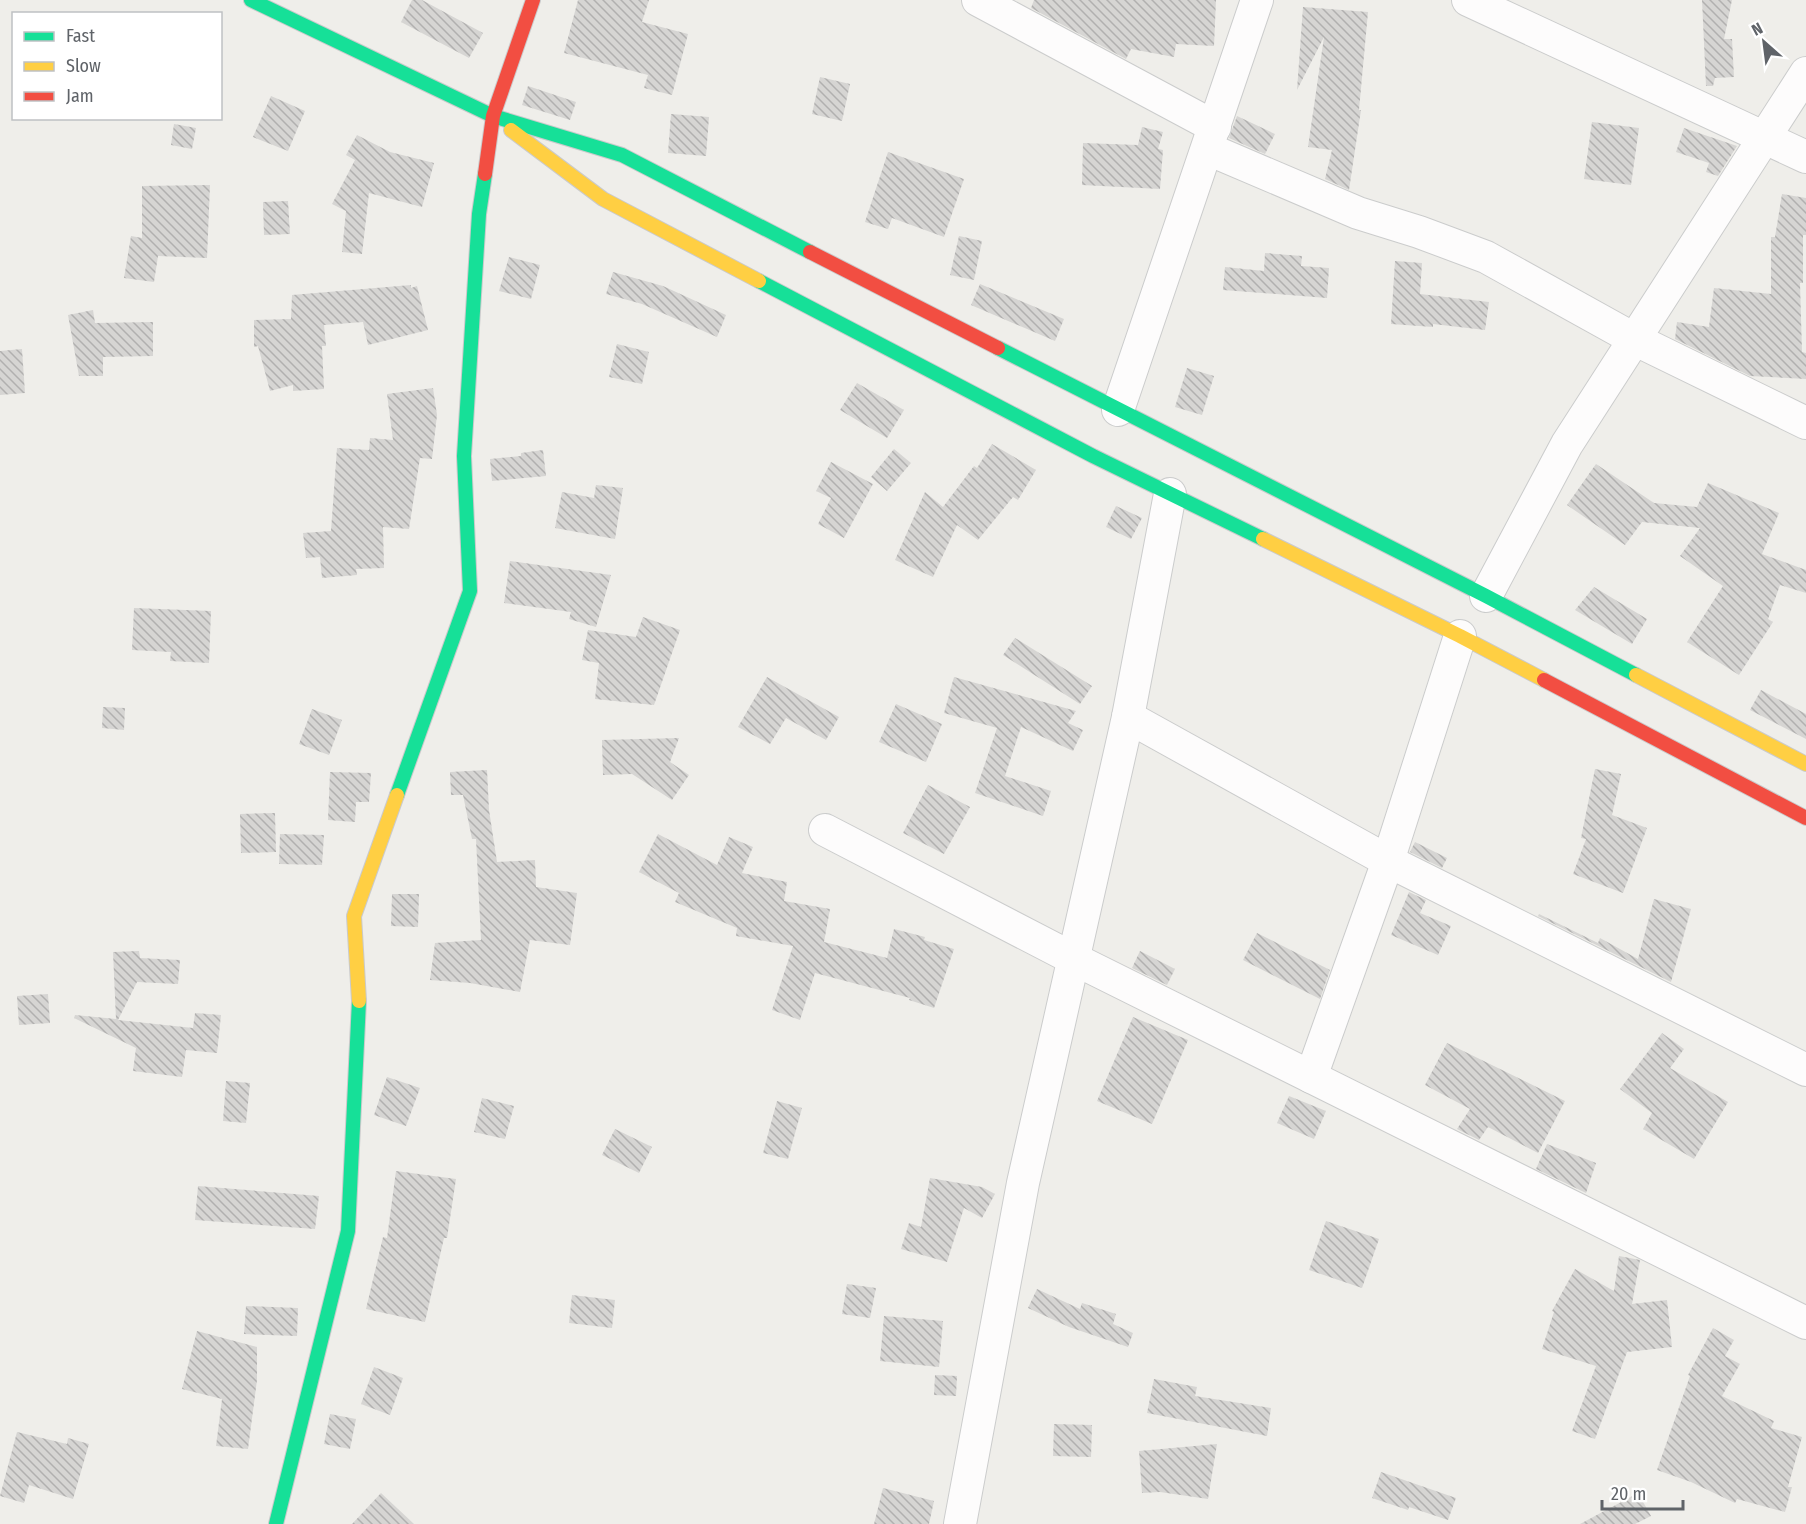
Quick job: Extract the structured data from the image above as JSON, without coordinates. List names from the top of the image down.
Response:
{
  "legend": ["Fast", "Slow", "Jam"],
  "scale_bar": "20 m",
  "north": "top left"
}
